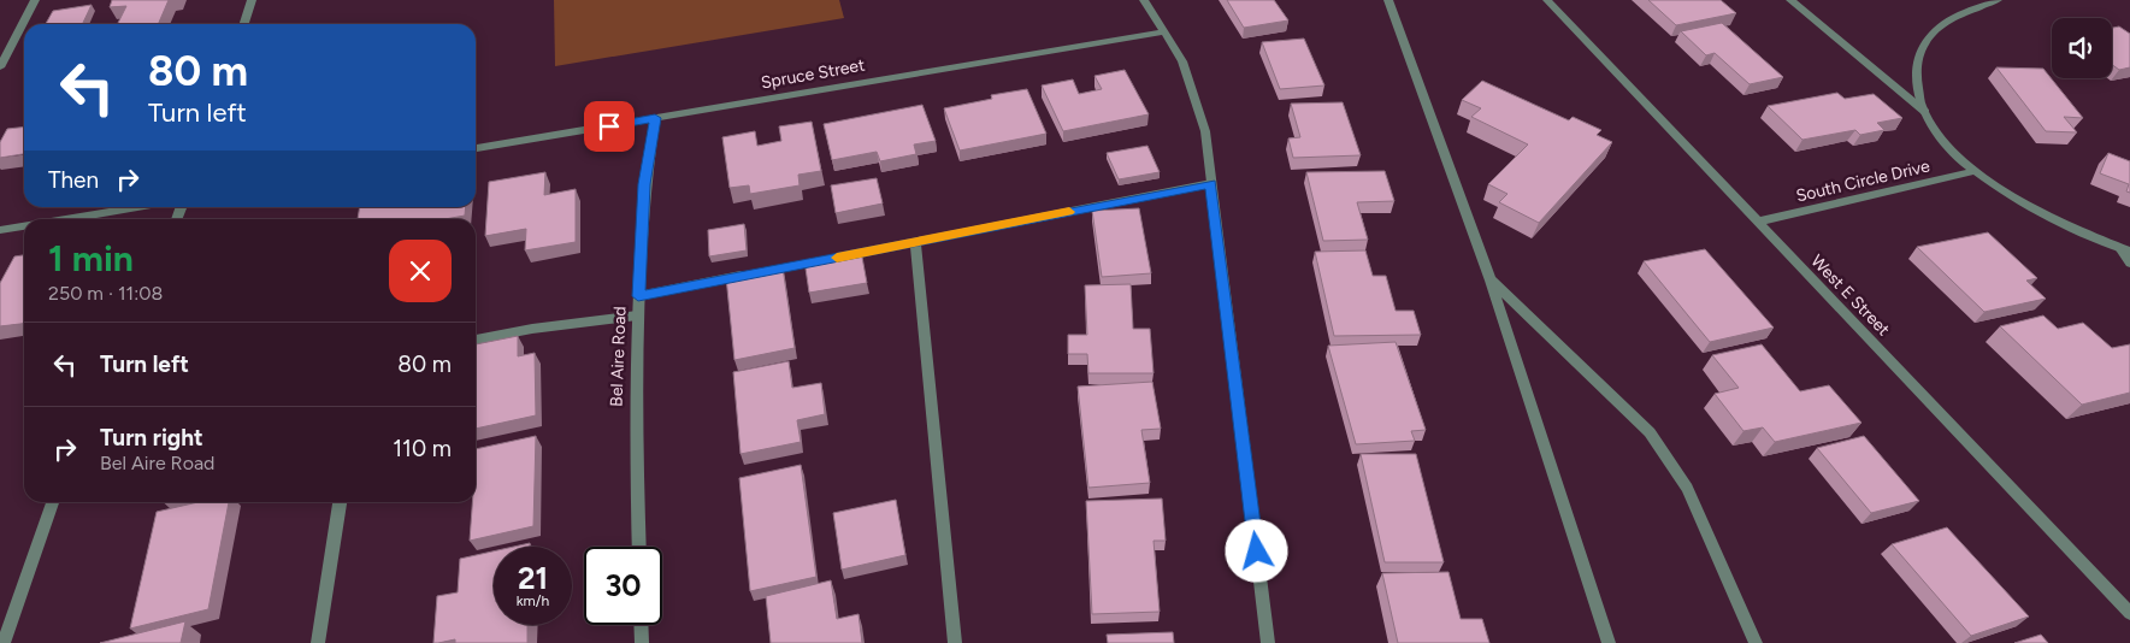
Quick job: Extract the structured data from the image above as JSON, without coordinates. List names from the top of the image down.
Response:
{
  "streets": {
    "street": [
      "Spruce Street",
      "South Circle Drive",
      "West E Street",
      "Bel Aire Road"
    ]
  },
  "crossings": [
    ["Spruce Street", "Bel Aire Road"],
    ["South Circle Drive", "West E Street"]
  ],
  "page": {
    "turn": ["80 m", "Turn left"],
    "then": "Then",
    "heading": ["1 min", "250 m · 11:08"],
    "list": [
      {
        "name": "Turn left",
        "value": "80 m"
      },
      {
        "name": "Turn right",
        "note": "Bel Aire Road",
        "value": "110 m"
      }
    ],
    "speed": "21 km/h",
    "limit": "30"
  }
}
